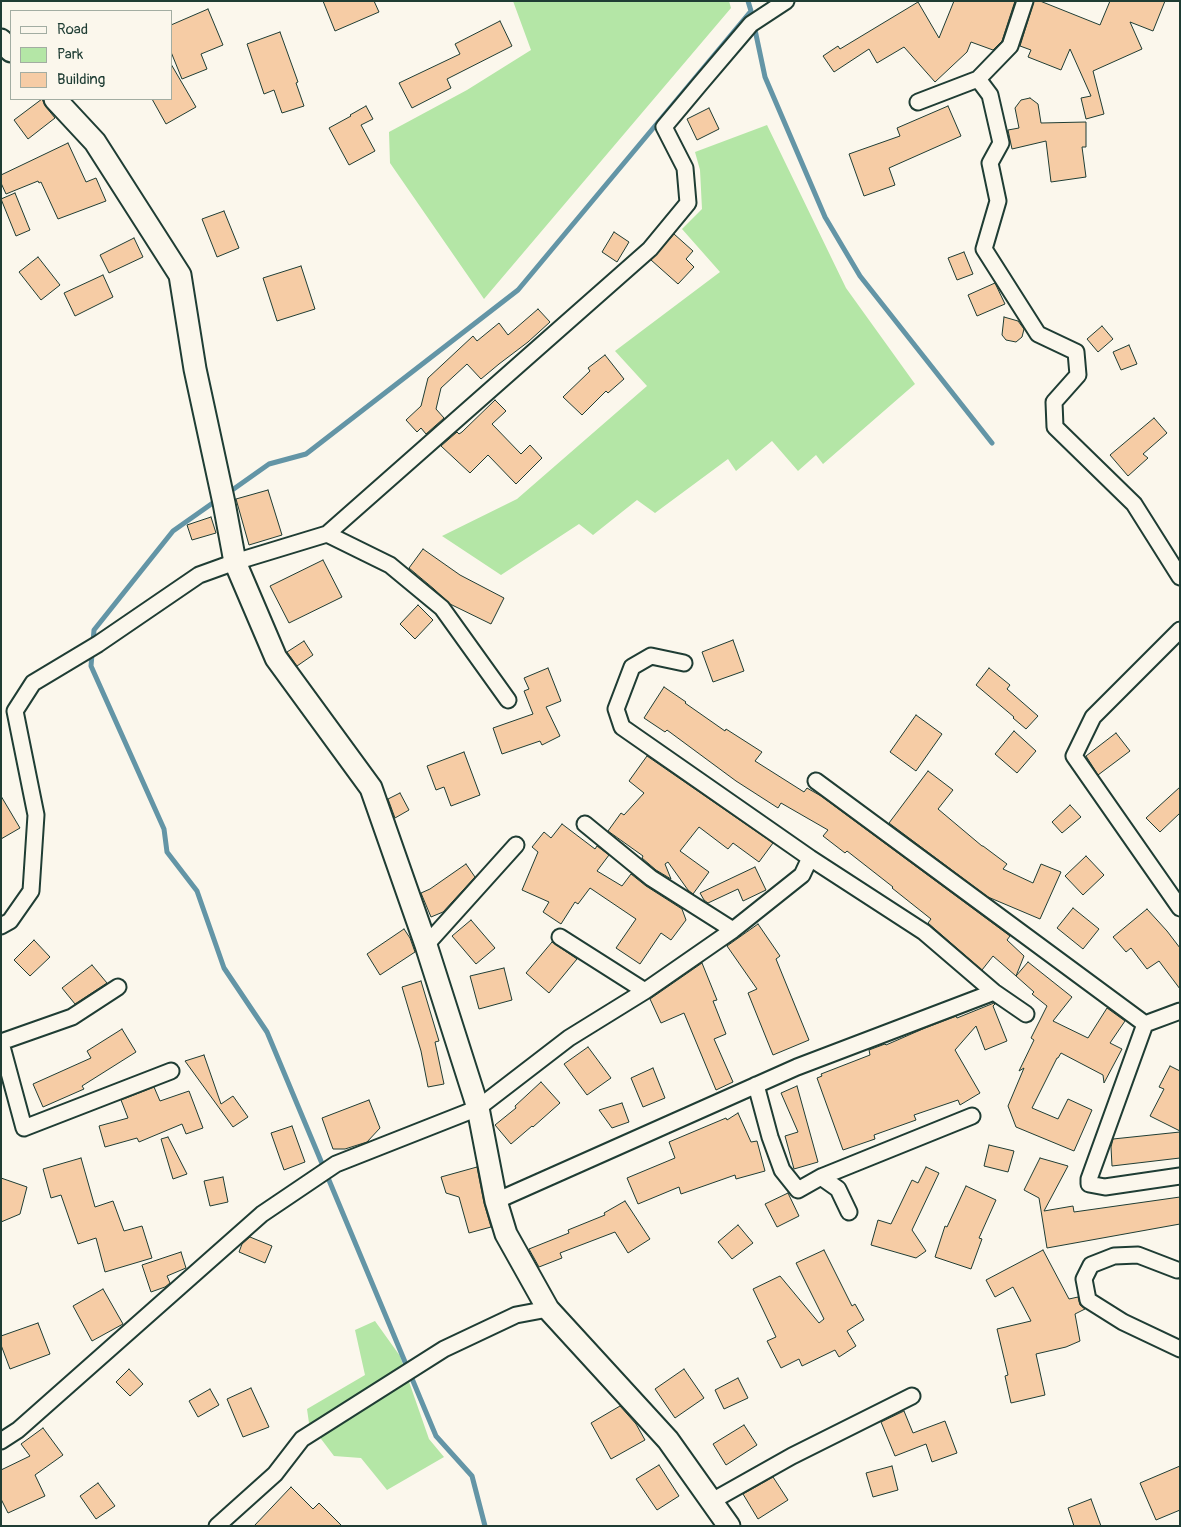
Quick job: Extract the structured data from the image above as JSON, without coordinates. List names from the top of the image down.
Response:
{
  "legend": ["Road", "Park", "Building"]
}
